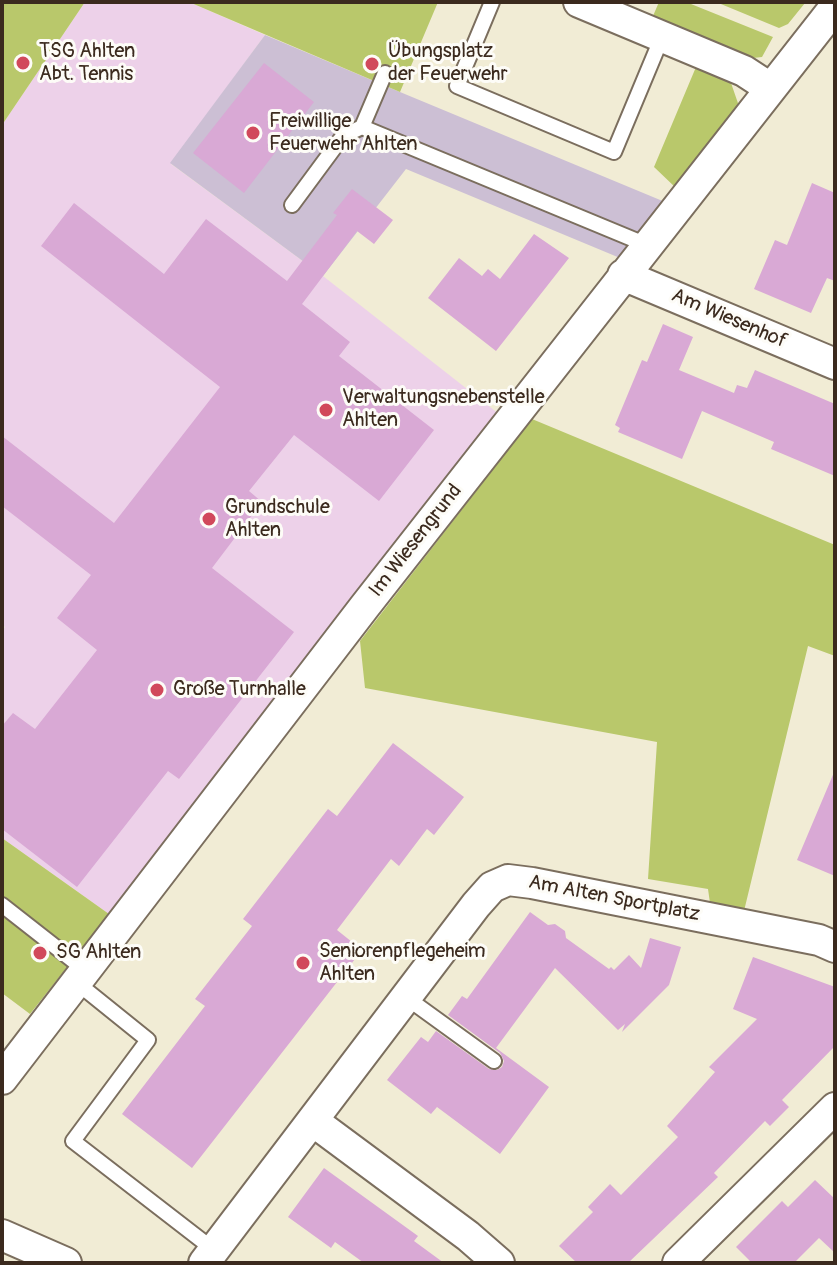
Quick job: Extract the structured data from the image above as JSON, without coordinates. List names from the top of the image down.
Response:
{
  "streets": {
    "street": ["Am Wiesenhof", "Im Wiesengrund", "Am Alten Sportplatz"]
  },
  "crossings": [
    ["Am Wiesenhof", "Im Wiesengrund"]
  ],
  "places": [
    "TSG Ahlten Abt. Tennis",
    "Übungsplatz der Feuerwehr",
    "Freiwillige Feuerwehr Ahlten",
    "Verwaltungsnebenstelle Ahlten",
    "Grundschule Ahlten",
    "Große Turnhalle",
    "SG Ahlten",
    "Seniorenpflegeheim Ahlten"
  ]
}
